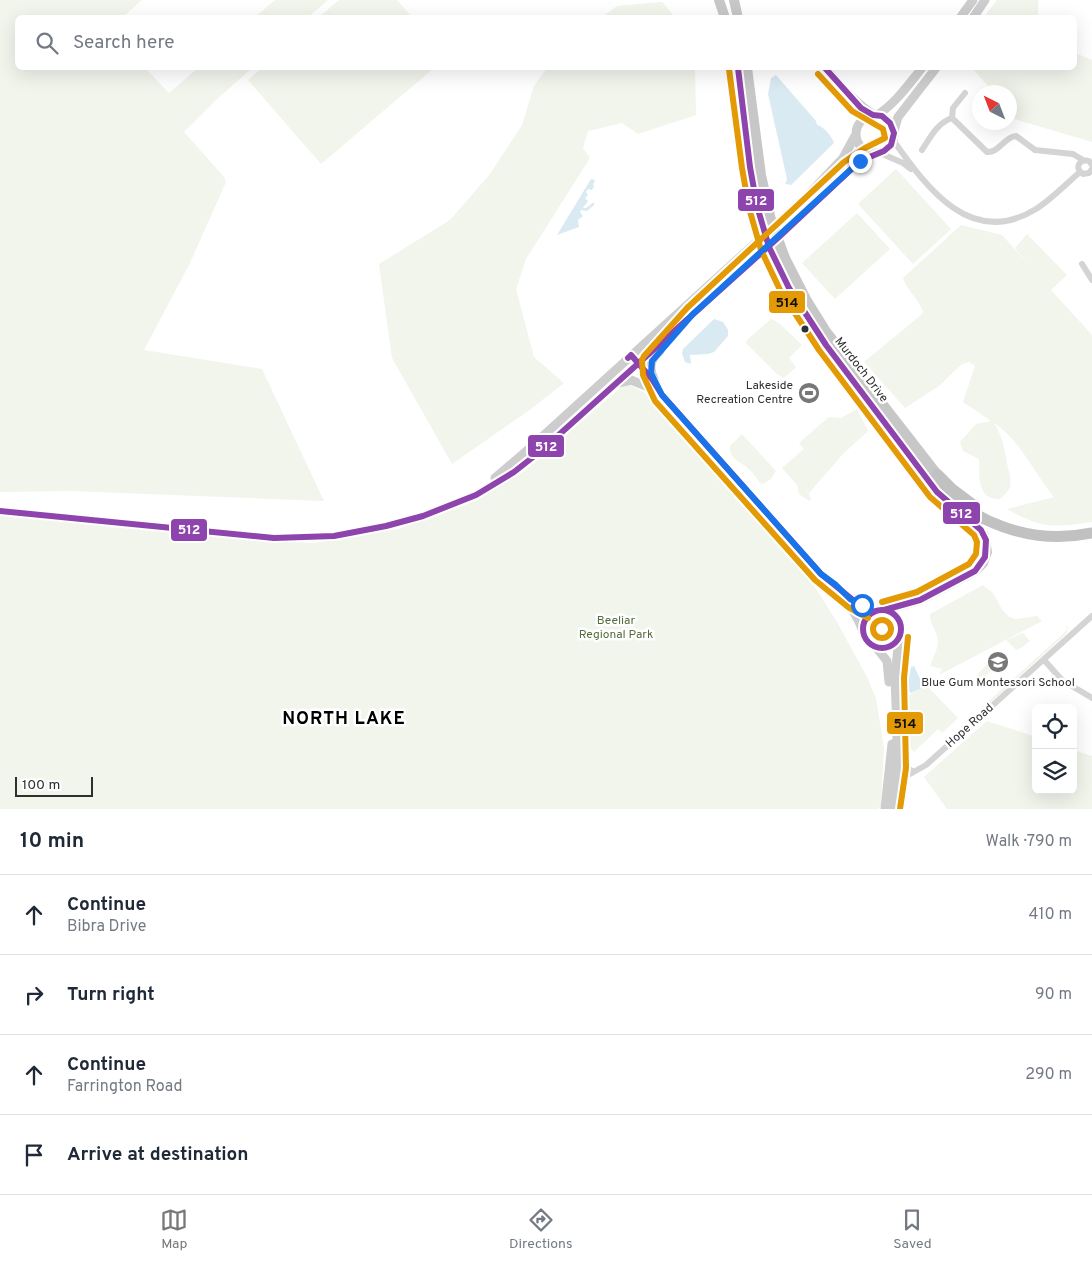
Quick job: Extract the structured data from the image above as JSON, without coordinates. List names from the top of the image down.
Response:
{
  "streets": {
    "main road": ["Murdoch Drive"],
    "street": ["Hope Road"]
  },
  "districts": ["NORTH LAKE"],
  "parks": ["Beeliar Regional Park"],
  "places": {
    "sports": ["Lakeside Recreation Centre"],
    "school or university": ["Blue Gum Montessori School"]
  },
  "lines": ["transit line 512", "transit line 514"],
  "scale_bar": "100 m",
  "north": "top left",
  "page": {
    "search": "Search here",
    "scale": "100 m",
    "heading": ["10 min", "Walk · 790 m"],
    "list": [
      ["Continue", "Bibra Drive", "410 m"],
      ["Turn right", "90 m"],
      ["Continue", "Farrington Road", "290 m"],
      "Arrive at destination"
    ],
    "nav": ["Map", "Directions", "Saved"]
  }
}
